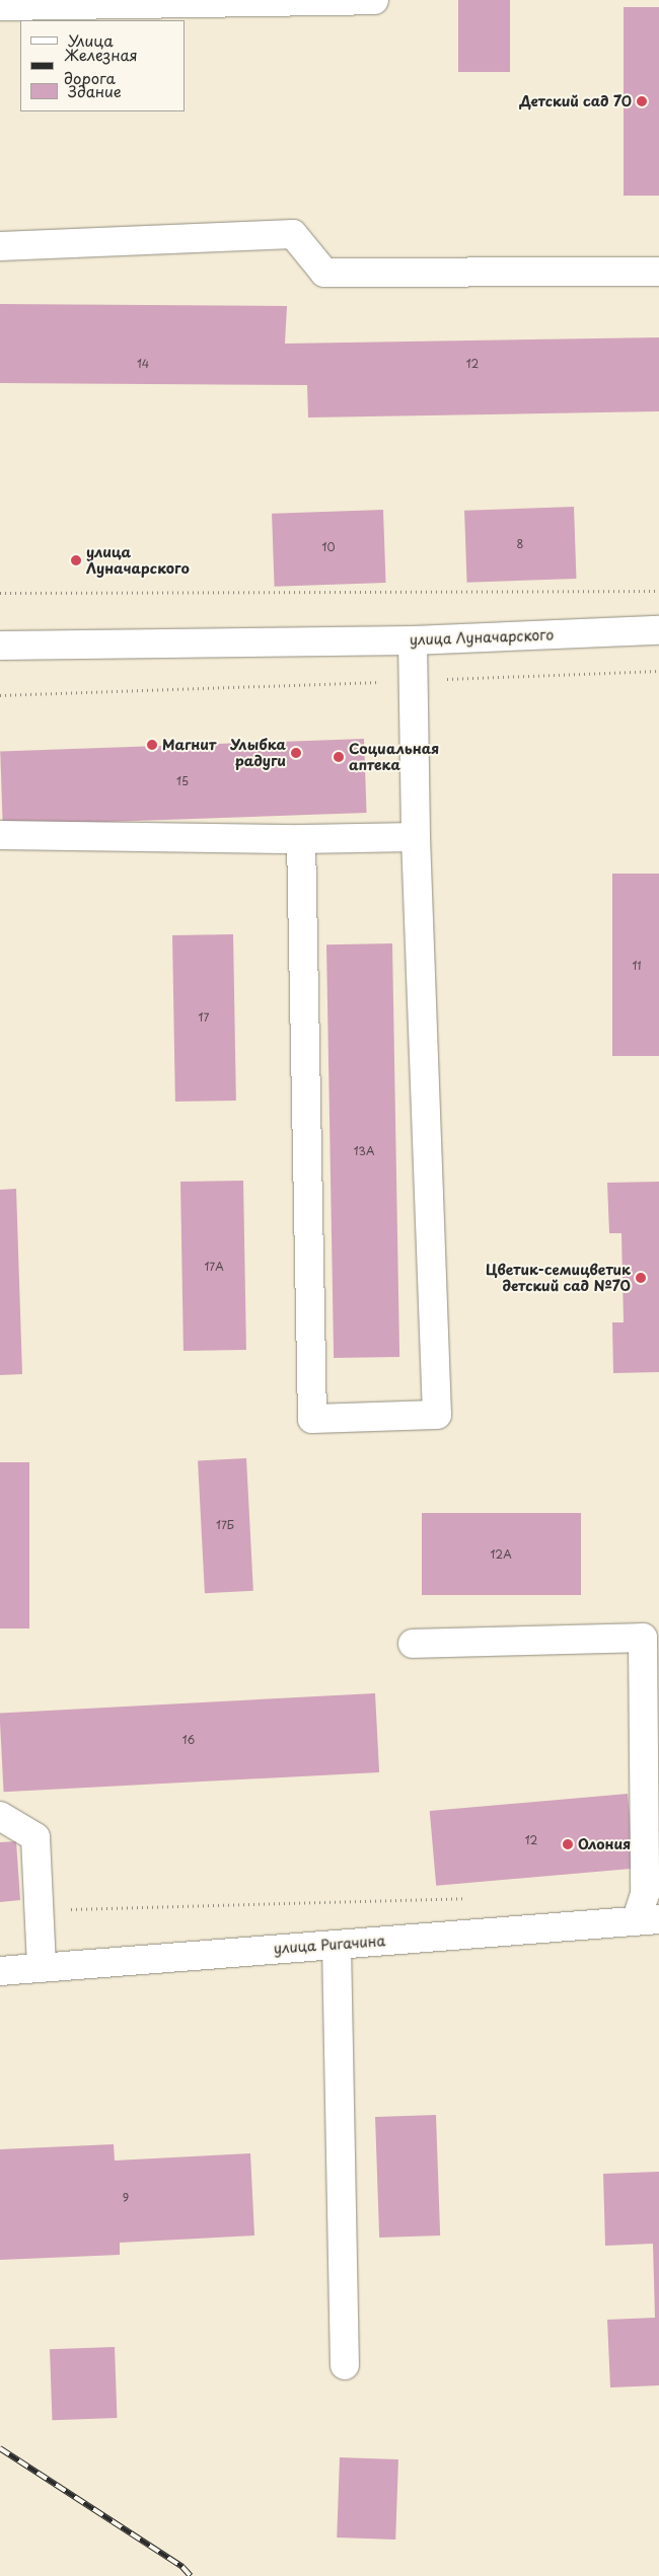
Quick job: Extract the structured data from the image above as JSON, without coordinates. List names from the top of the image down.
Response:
{
  "streets": {
    "street": ["улица Луначарского", "улица Ригачина"]
  },
  "places": [
    "Детский сад 70",
    "улица Луначарского",
    "Магнит",
    "Улыбка радуги",
    "Социальная аптека",
    "Цветик-семицветик детский сад №70",
    "Олония"
  ],
  "house_numbers": [
    "14",
    "12",
    "8",
    "10",
    "15",
    "11",
    "17",
    "13А",
    "17А",
    "17Б",
    "12А",
    "16",
    "12",
    "9"
  ],
  "legend": ["Улица", "Железная дорога", "Здание"]
}
